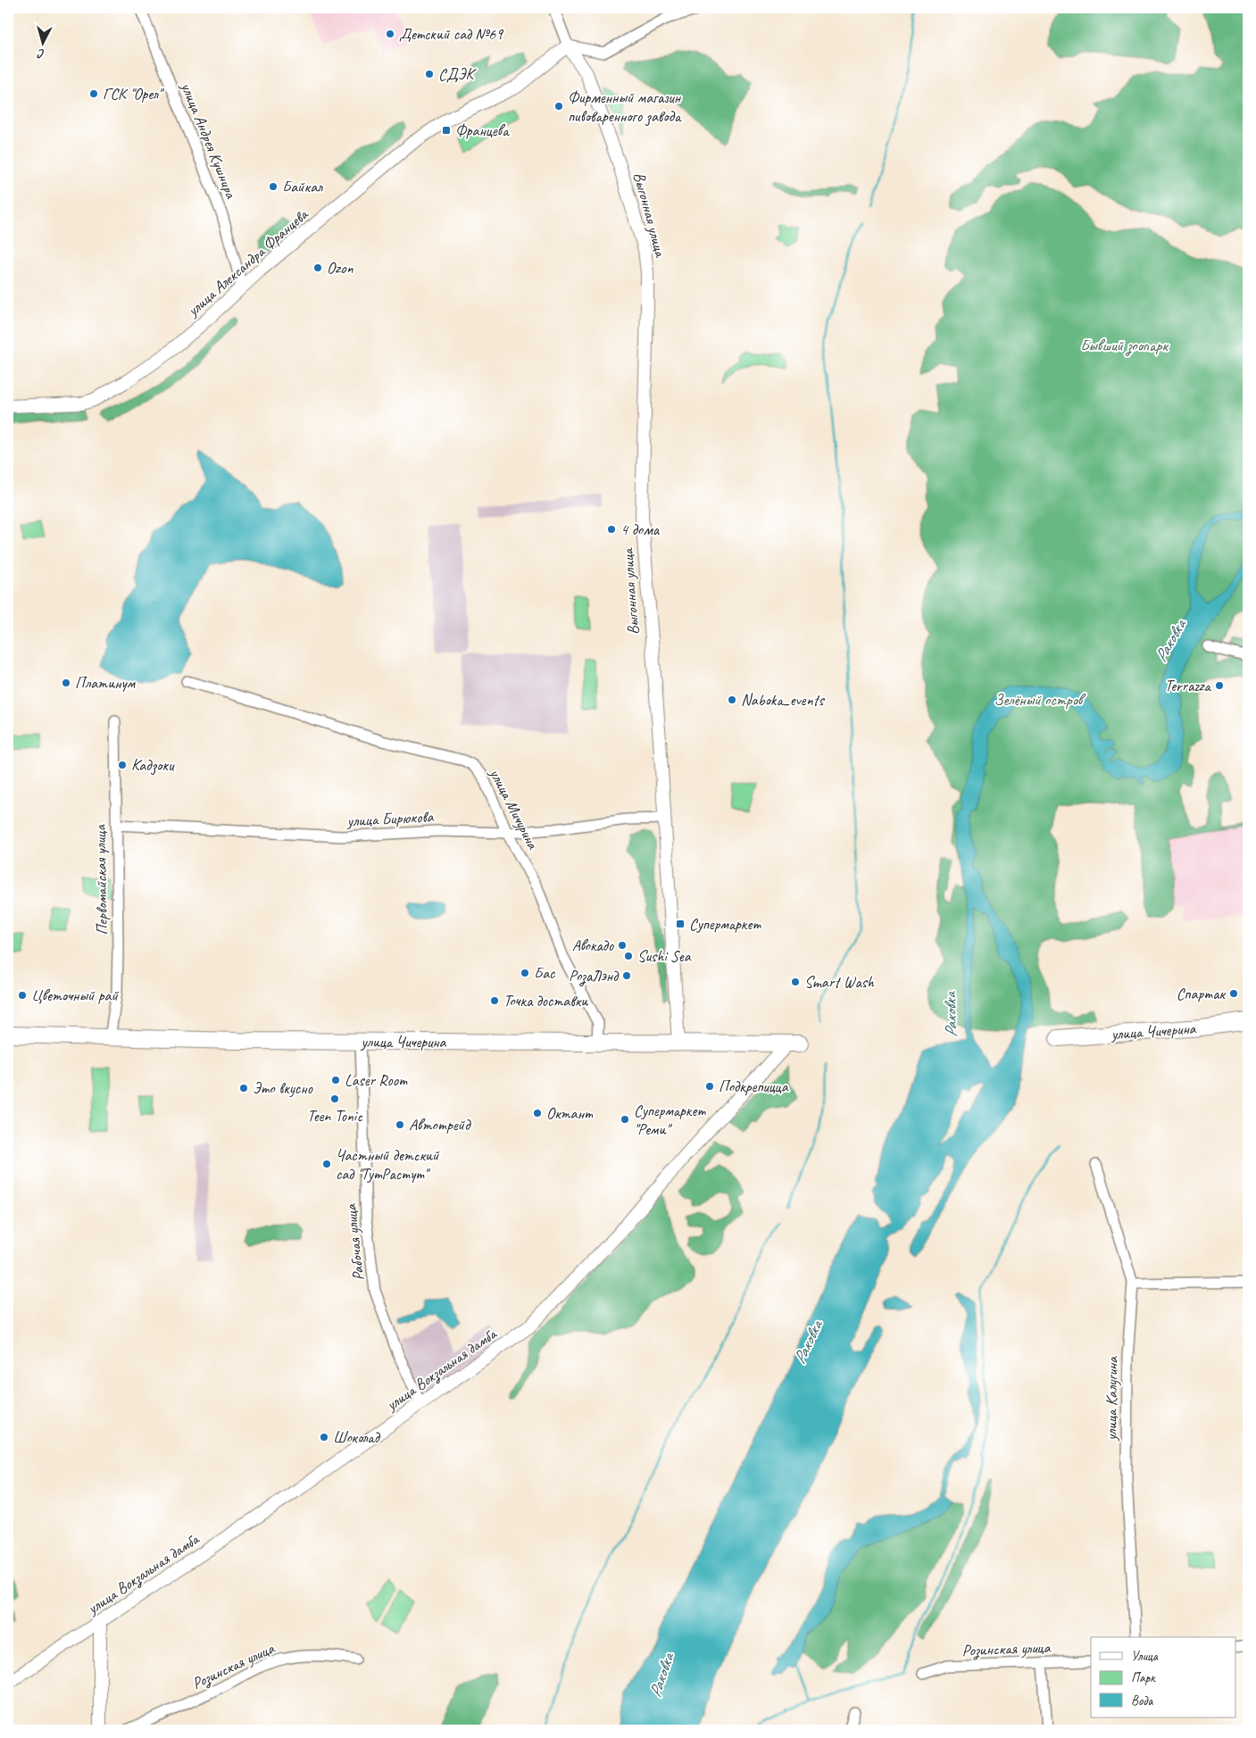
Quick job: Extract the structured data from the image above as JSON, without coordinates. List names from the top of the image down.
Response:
{
  "streets": {
    "main road": ["улица Чичерина"],
    "street": [
      "улица Андрея Кушнира",
      "Выгонная улица",
      "улица Александра Францева",
      "улица Мичурина",
      "улица Бирюкова",
      "Первомайская улица",
      "Рабочая улица",
      "улица Вокзальная дамба",
      "улица Калугина",
      "Розинская улица"
    ]
  },
  "crossings": [
    ["улица Андрея Кушнира", "улица Александра Францева"],
    ["Выгонная улица", "улица Александра Францева"],
    ["Выгонная улица", "улица Бирюкова"],
    ["Выгонная улица", "улица Чичерина"],
    ["улица Мичурина", "улица Бирюкова"],
    ["улица Мичурина", "улица Чичерина"],
    ["улица Бирюкова", "Первомайская улица"],
    ["Первомайская улица", "улица Чичерина"],
    ["улица Чичерина", "Рабочая улица"],
    ["улица Чичерина", "улица Вокзальная дамба"],
    ["Рабочая улица", "улица Вокзальная дамба"]
  ],
  "water": ["Раковка"],
  "parks": ["Бывший зоопарк", "Зелёный остров"],
  "places": {
    "other": [
      "Детский сад №69",
      "СДЭК",
      "ГСК \"Орел\"",
      "Фирменный магазин пивоваренного завода",
      "Байкал",
      "Ozon",
      "4 дома",
      "Платинум",
      "Terrazza",
      "Naboka_events",
      "Кадзоки",
      "Авокадо",
      "Sushi Sea",
      "Бас",
      "РозаЛэнд",
      "Smart Wash",
      "Спартак",
      "Цветочный рай",
      "Точка доставки",
      "Laser Room",
      "Подкрепицца",
      "Это вкусно",
      "Teen Tonic",
      "Октант",
      "Супермаркет \"Реми\"",
      "Автотрейд",
      "Частный детский сад \"ТутРастут\"",
      "Шоколад"
    ],
    "transit": ["Францева", "Супермаркет"]
  },
  "legend": ["Улица", "Парк", "Вода"],
  "north": "bottom"
}
